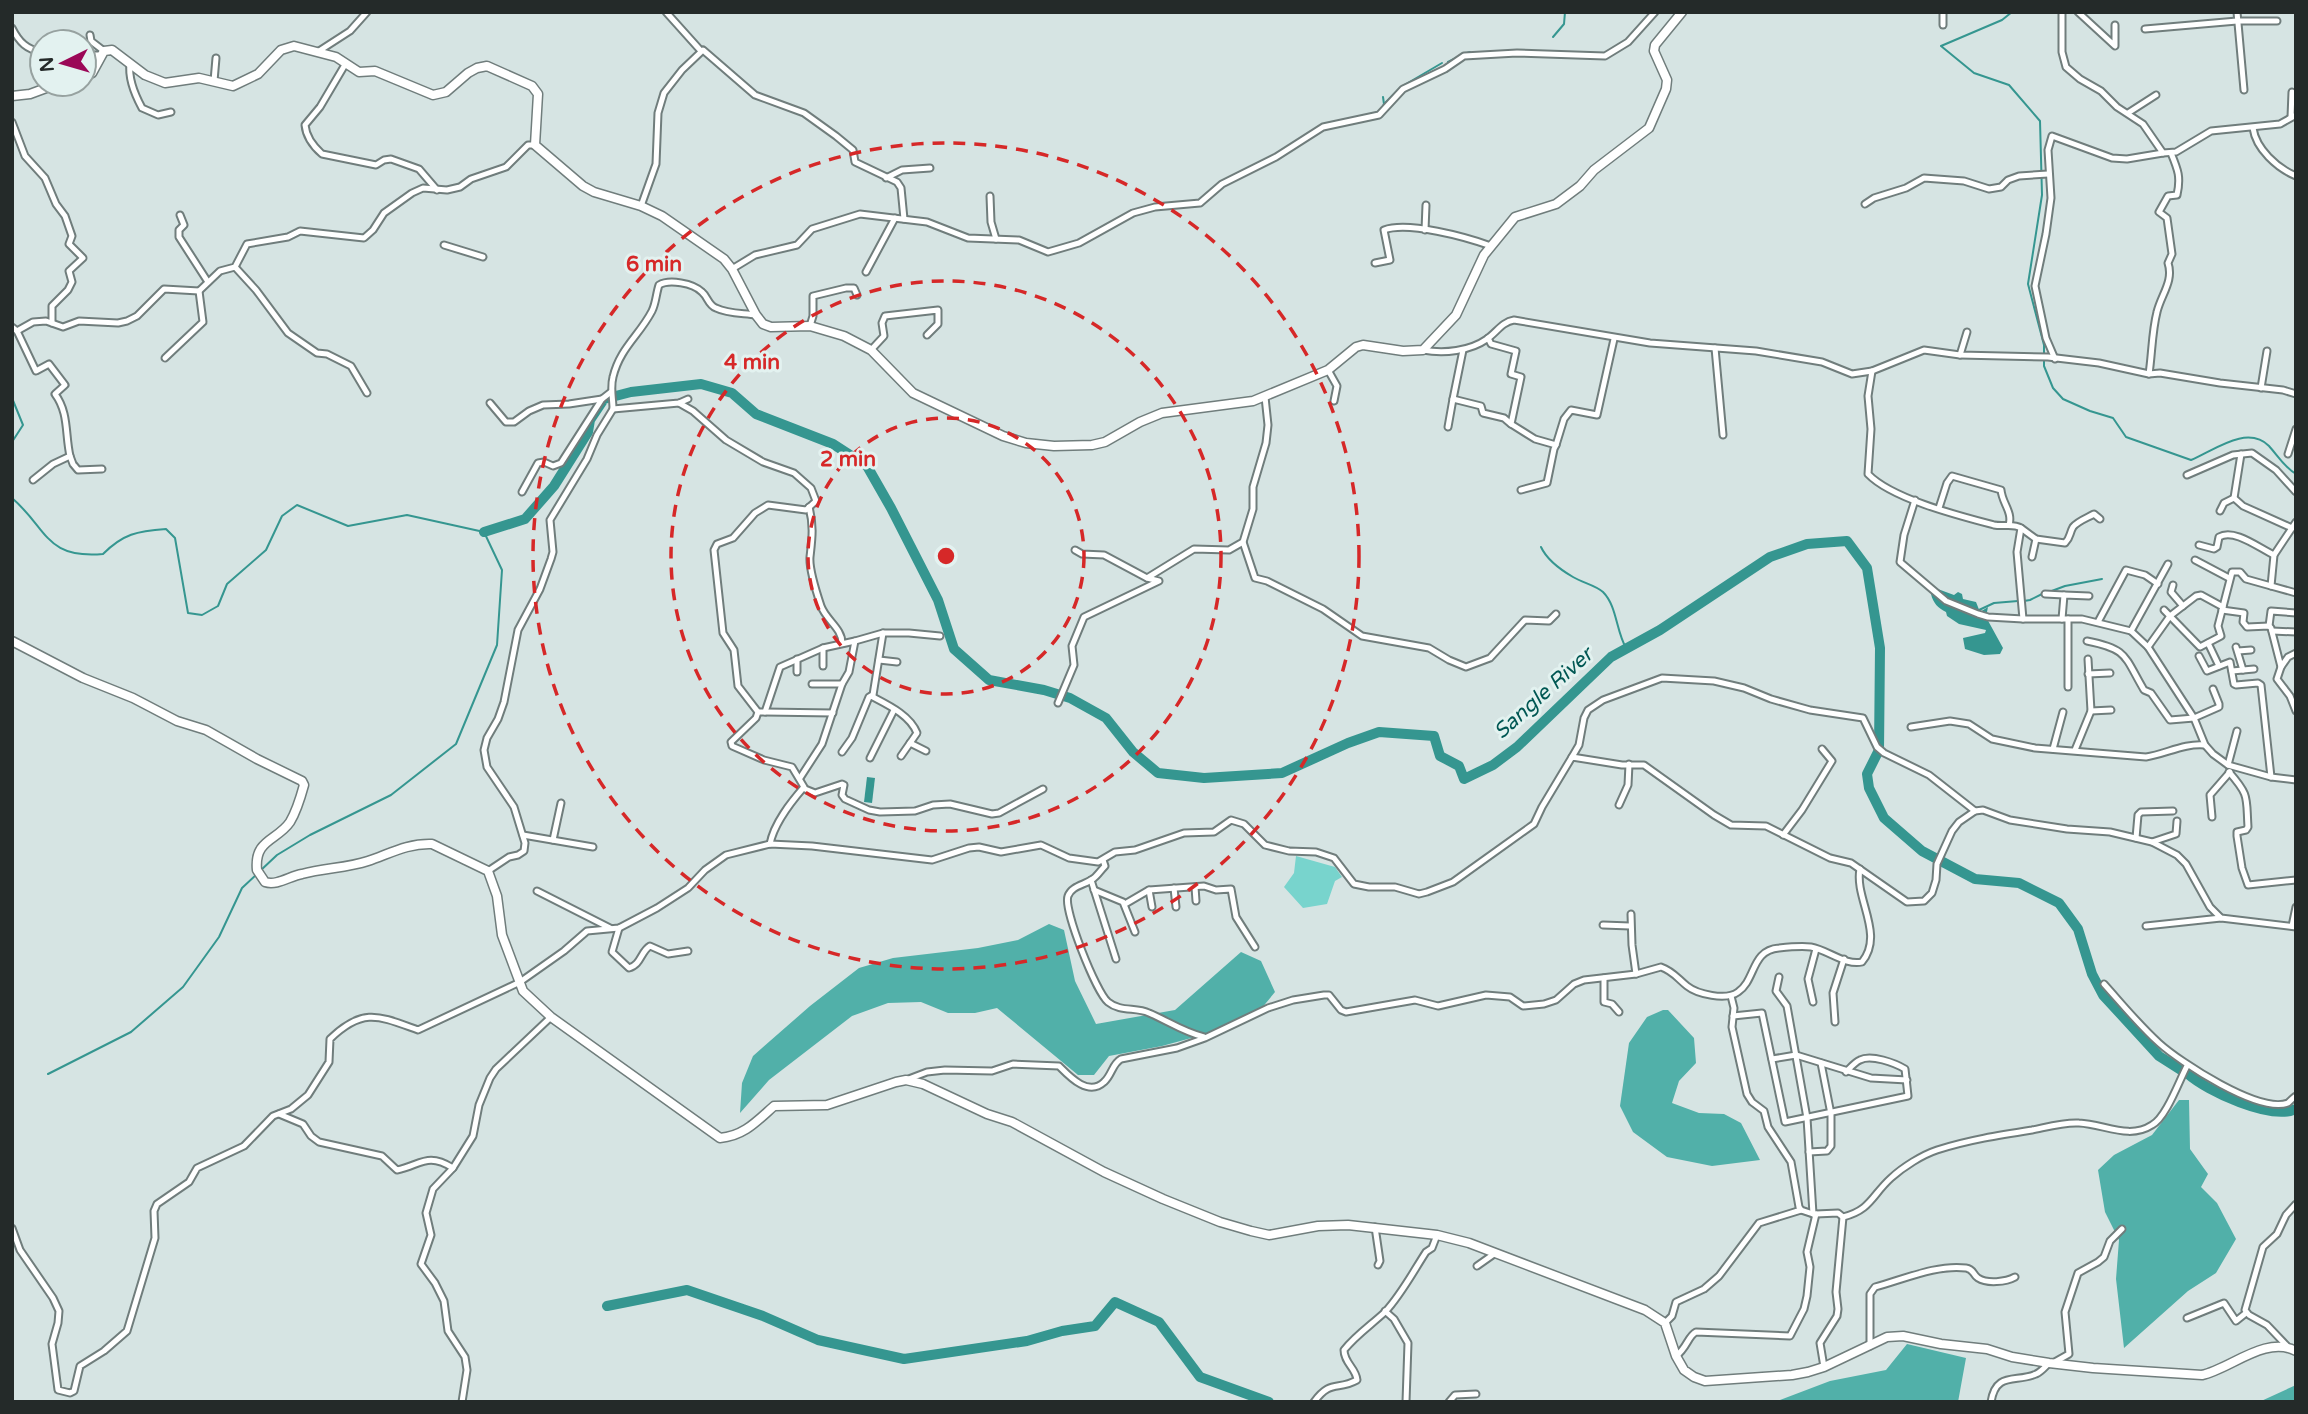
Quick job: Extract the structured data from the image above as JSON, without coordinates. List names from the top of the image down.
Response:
{
  "water": ["Sangle River"],
  "north": "left",
  "rings": ["6 min", "4 min", "2 min"]
}
